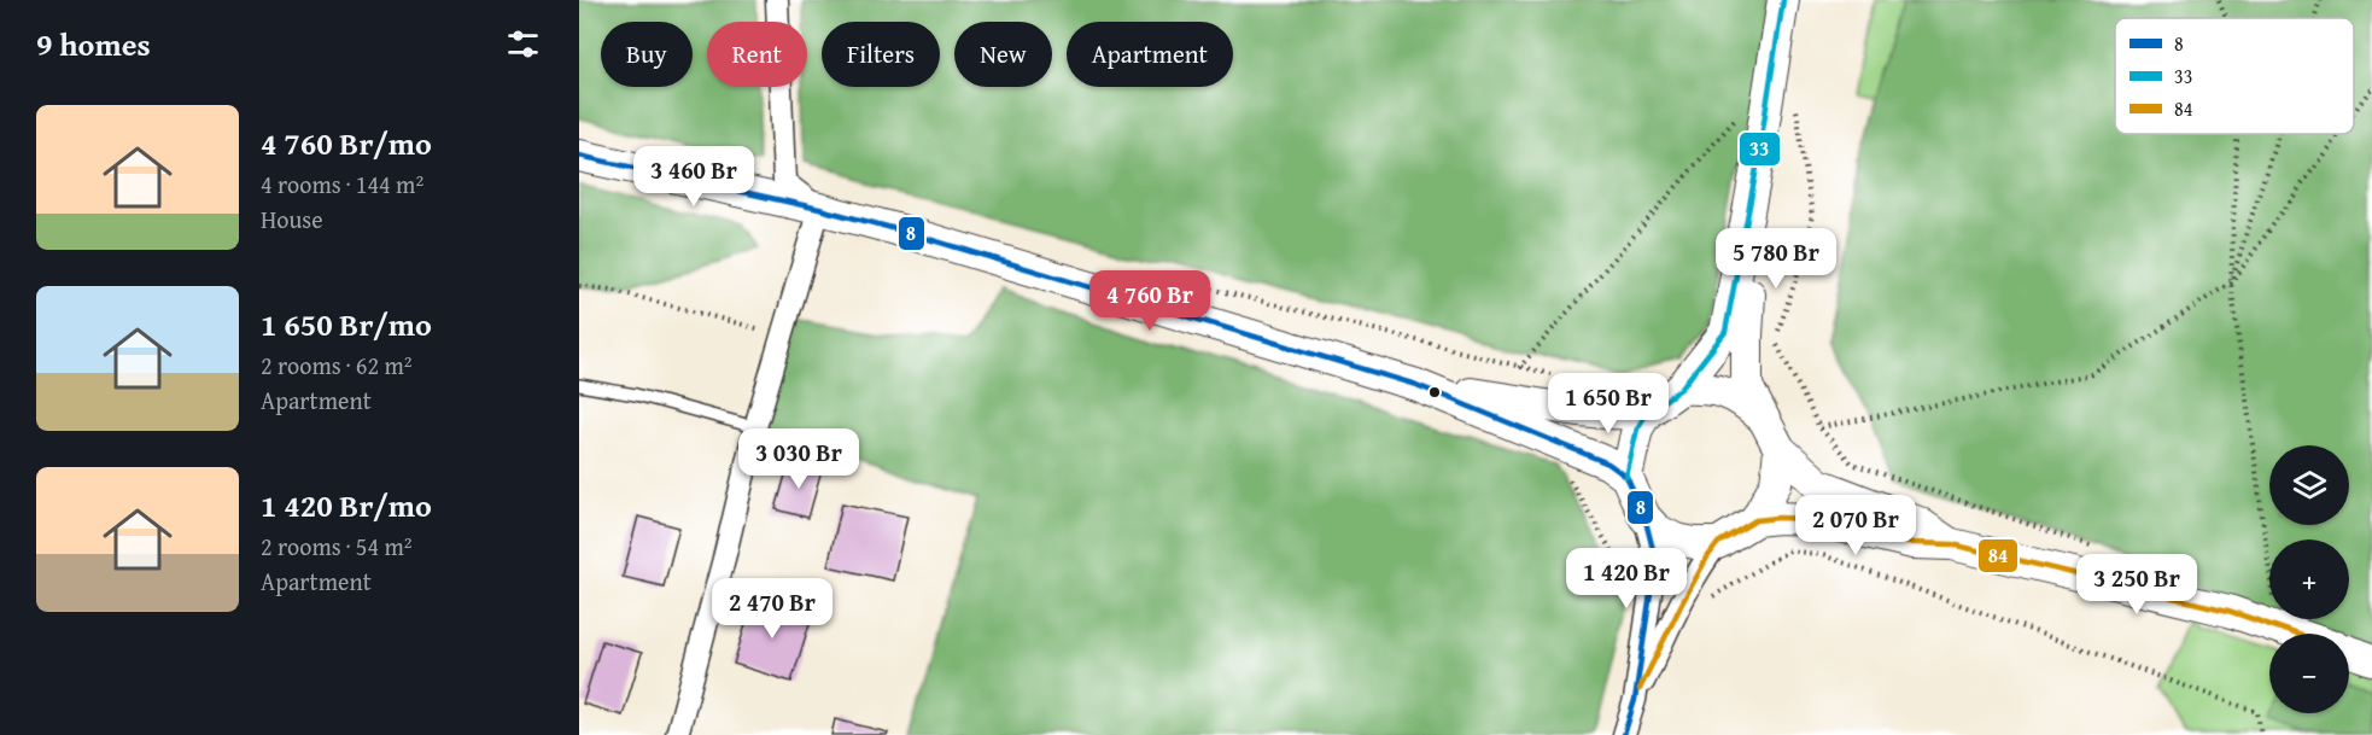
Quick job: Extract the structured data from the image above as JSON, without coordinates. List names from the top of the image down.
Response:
{
  "lines": ["transit line 33", "transit line 8", "transit line 84"],
  "legend": ["8", "33", "84"],
  "page": {
    "heading": "9 homes",
    "chip": [
      "Buy",
      "Rent",
      "Filters",
      "New",
      "Apartment"
    ],
    "list": [
      {
        "name": "4 760 Br/mo",
        "note": "4 rooms · 144 m² · House"
      },
      {
        "name": "1 650 Br/mo",
        "note": "2 rooms · 62 m² · Apartment"
      },
      {
        "name": "1 420 Br/mo",
        "note": "2 rooms · 54 m² · Apartment"
      }
    ],
    "price": [
      "3 460 Br",
      "5 780 Br",
      "4 760 Br",
      "1 650 Br",
      "3 030 Br",
      "2 070 Br",
      "1 420 Br",
      "3 250 Br",
      "2 470 Br"
    ],
    "map_buttons": ["+", "−"]
  }
}
